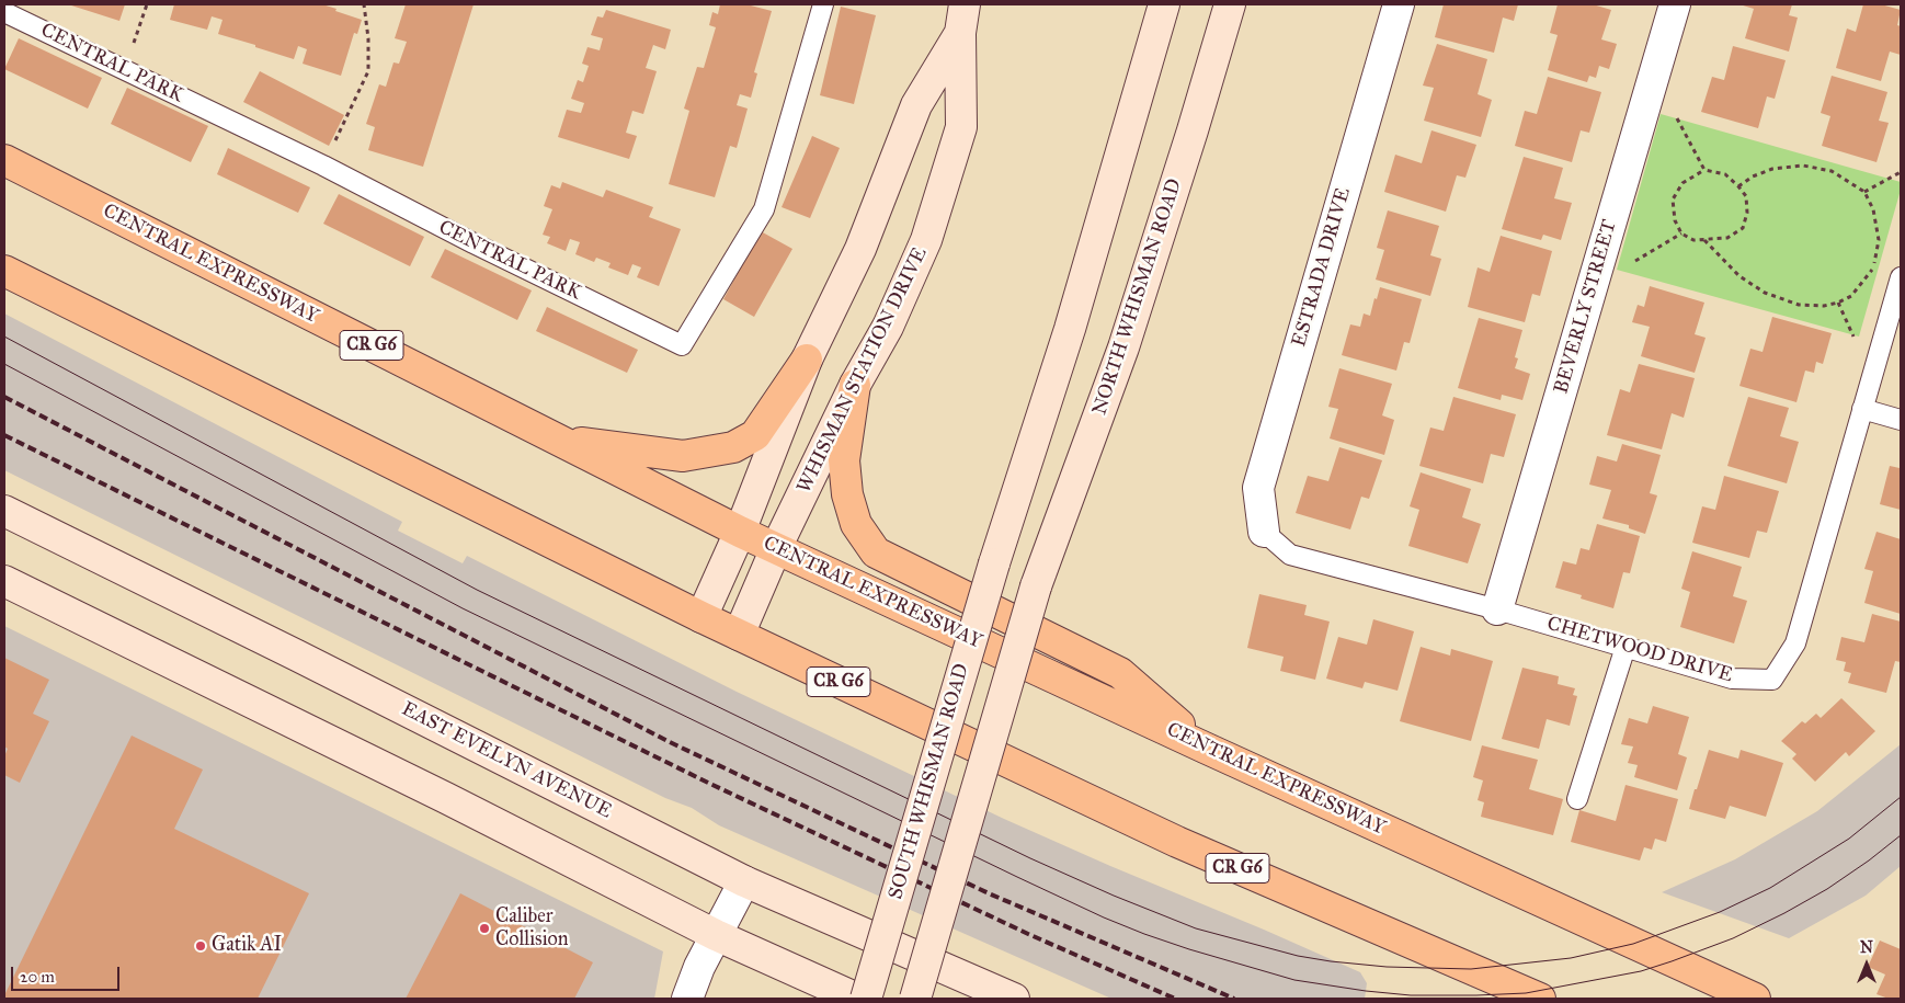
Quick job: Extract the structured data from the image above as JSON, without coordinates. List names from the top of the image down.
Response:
{
  "streets": {
    "highway": ["CENTRAL EXPRESSWAY", "CR G6"],
    "main road": [
      "NORTH WHISMAN ROAD",
      "WHISMAN STATION DRIVE",
      "EAST EVELYN AVENUE",
      "SOUTH WHISMAN ROAD"
    ],
    "street": ["ESTRADA DRIVE", "BEVERLY STREET"],
    "lane": ["CENTRAL PARK", "CHETWOOD DRIVE"]
  },
  "crossings": [
    ["CENTRAL EXPRESSWAY", "WHISMAN STATION DRIVE"],
    ["ESTRADA DRIVE", "CHETWOOD DRIVE"],
    ["BEVERLY STREET", "CHETWOOD DRIVE"],
    ["CR G6", "WHISMAN STATION DRIVE"]
  ],
  "places": ["Caliber Collision", "Gatik AI"],
  "scale_bar": "20 m",
  "north": "top"
}
